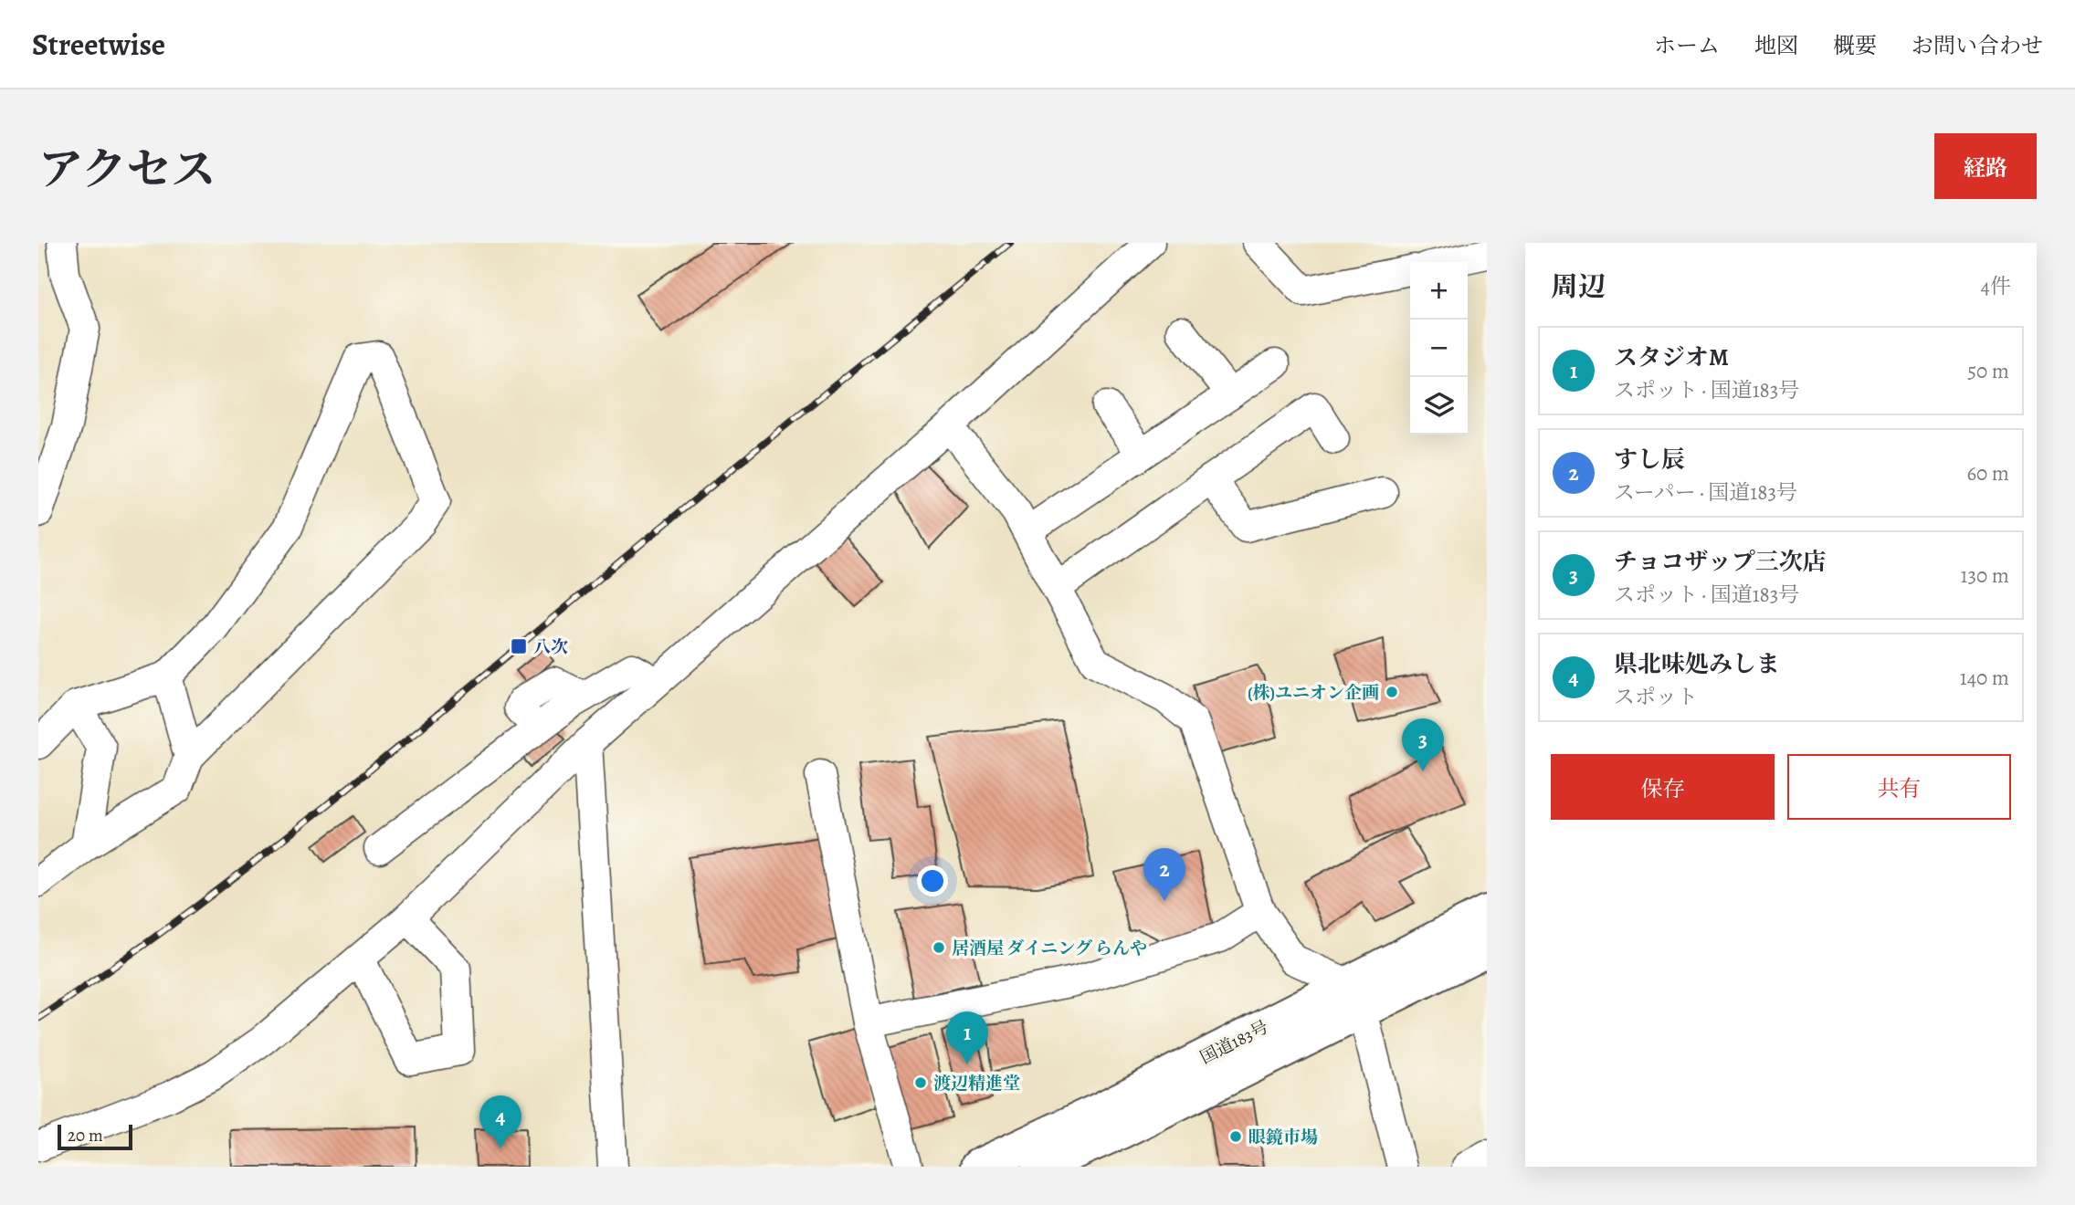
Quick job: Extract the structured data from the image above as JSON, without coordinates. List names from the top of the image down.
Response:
{
  "streets": {
    "highway": ["国道183号"]
  },
  "places": {
    "transit": ["八次"],
    "other": [
      "(株)ユニオン企画",
      "居酒屋 ダイニング らんや",
      "渡辺精進堂",
      "眼鏡市場"
    ]
  },
  "scale_bar": "20 m",
  "page": {
    "header": "Streetwise",
    "nav": [
      "ホーム",
      "地図",
      "概要",
      "お問い合わせ"
    ],
    "title": "アクセス",
    "buttons": [
      "経路",
      ["保存", "共有"]
    ],
    "heading": ["周辺", "4件"],
    "map_buttons": ["+", "−"],
    "list": [
      {
        "mark": "1",
        "name": "スタジオM",
        "note": "スポット · 国道183号",
        "value": "50 m"
      },
      {
        "mark": "2",
        "name": "すし辰",
        "note": "スーパー · 国道183号",
        "value": "60 m"
      },
      {
        "mark": "3",
        "name": "チョコザップ三次店",
        "note": "スポット · 国道183号",
        "value": "130 m"
      },
      {
        "mark": "4",
        "name": "県北味処みしま",
        "note": "スポット",
        "value": "140 m"
      }
    ],
    "pins": [
      "3",
      "2",
      "1",
      "4"
    ],
    "scale": "20 m"
  }
}
